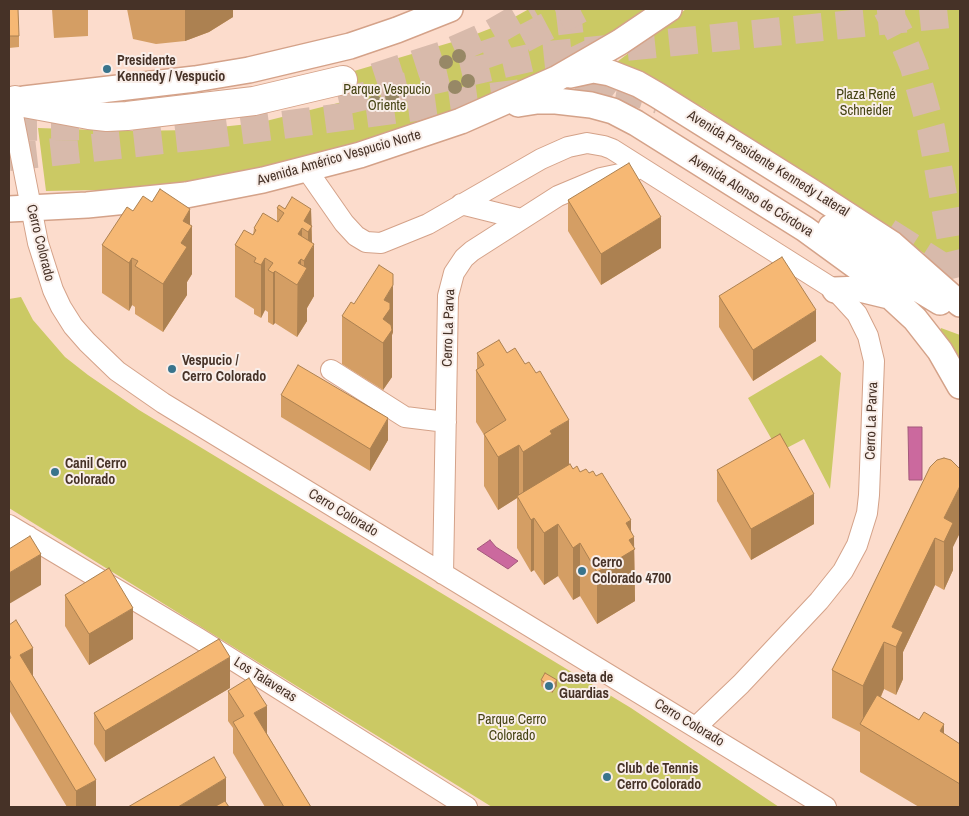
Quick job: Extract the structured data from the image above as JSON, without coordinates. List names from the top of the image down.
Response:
{
  "streets": {
    "main road": ["Avenida Américo Vespucio Norte", "Avenida Presidente Kennedy Lateral", "Avenida Alonso de Córdova"],
    "street": ["Cerro Colorado", "Cerro La Parva", "Los Talaveras"]
  },
  "crossings": [
    ["Avenida Américo Vespucio Norte", "Avenida Presidente Kennedy Lateral"],
    ["Avenida Américo Vespucio Norte", "Avenida Alonso de Córdova"],
    ["Avenida Américo Vespucio Norte", "Cerro Colorado"],
    ["Avenida Américo Vespucio Norte", "Cerro La Parva"],
    ["Cerro Colorado", "Cerro La Parva"]
  ],
  "parks": ["Parque Vespucio Oriente", "Plaza René Schneider", "Parque Cerro Colorado"],
  "places": [
    "Presidente Kennedy / Vespucio",
    "Vespucio / Cerro Colorado",
    "Canil Cerro Colorado",
    "Cerro Colorado 4700",
    "Caseta de Guardias",
    "Club de Tennis Cerro Colorado"
  ]
}
